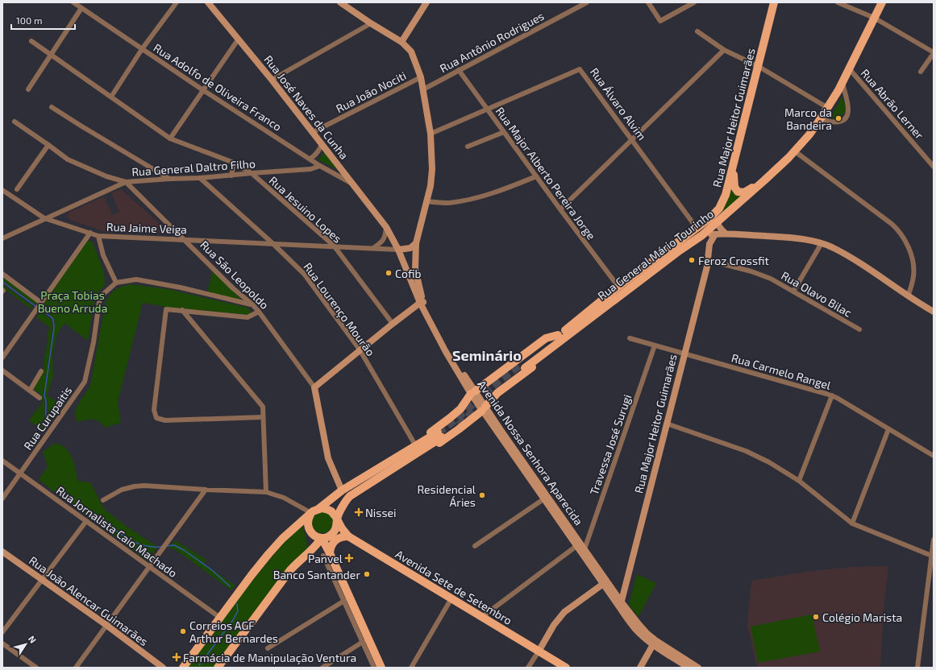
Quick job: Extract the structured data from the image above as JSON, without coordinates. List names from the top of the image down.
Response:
{
  "streets": {
    "main road": [
      "Rua Álvaro Alvim",
      "Rua José Naves da Cunha",
      "Rua Major Heitor Guimarães",
      "Rua General Mário Tourinho",
      "Rua São Leopoldo",
      "Avenida Nossa Senhora Aparecida",
      "Avenida Sete de Setembro",
      "Rua João Alencar Guimarães"
    ],
    "street": [
      "Rua Antônio Rodrigues",
      "Rua Adolfo de Oliveira Franco",
      "Rua João Nociti",
      "Rua Abrão Lerner",
      "Rua General Daltro Filho",
      "Rua Major Alberto Pereira Jorge",
      "Rua Jesuino Lopes",
      "Rua Jaime Veiga",
      "Rua Olavo Bilac",
      "Rua Lourenço Mourão",
      "Rua Carmelo Rangel",
      "Rua Curupaitis",
      "Travessa José Surugi",
      "Rua Jornalista Caio Machado"
    ]
  },
  "crossings": [
    ["Rua Antônio Rodrigues", "Rua Major Alberto Pereira Jorge"],
    ["Rua Antônio Rodrigues", "Avenida Nossa Senhora Aparecida"],
    ["Rua Adolfo de Oliveira Franco", "Rua José Naves da Cunha"],
    ["Rua Adolfo de Oliveira Franco", "Rua General Daltro Filho"],
    ["Rua João Nociti", "Rua José Naves da Cunha"],
    ["Rua João Nociti", "Avenida Nossa Senhora Aparecida"],
    ["Rua Álvaro Alvim", "Rua Major Heitor Guimarães"],
    ["Rua Álvaro Alvim", "Rua Major Alberto Pereira Jorge"],
    ["Rua Álvaro Alvim", "Rua General Mário Tourinho"],
    ["Rua Álvaro Alvim", "Avenida Nossa Senhora Aparecida"],
    ["Rua Abrão Lerner", "Rua General Mário Tourinho"],
    ["Rua José Naves da Cunha", "Rua Jaime Veiga"],
    ["Rua José Naves da Cunha", "Avenida Nossa Senhora Aparecida"],
    ["Rua Major Heitor Guimarães", "Rua General Mário Tourinho"],
    ["Rua Major Heitor Guimarães", "Rua Olavo Bilac"],
    ["Rua Major Heitor Guimarães", "Rua Carmelo Rangel"],
    ["Rua Major Heitor Guimarães", "Avenida Nossa Senhora Aparecida"],
    ["Rua General Daltro Filho", "Rua Jesuino Lopes"],
    ["Rua General Daltro Filho", "Rua Jaime Veiga"],
    ["Rua General Daltro Filho", "Rua São Leopoldo"],
    ["Rua General Daltro Filho", "Rua Lourenço Mourão"],
    ["Rua Major Alberto Pereira Jorge", "Rua General Mário Tourinho"],
    ["Rua Jesuino Lopes", "Rua Jaime Veiga"],
    ["Rua Jaime Veiga", "Rua São Leopoldo"],
    ["Rua Jaime Veiga", "Rua Lourenço Mourão"],
    ["Rua Carmelo Rangel", "Travessa José Surugi"],
    ["Rua Curupaitis", "Rua Jornalista Caio Machado"],
    ["Travessa José Surugi", "Avenida Nossa Senhora Aparecida"]
  ],
  "districts": ["Seminário"],
  "parks": ["Praça Tobias Bueno Arruda"],
  "places": {
    "other": [
      "Marco da Bandeira",
      "Feroz Crossfit",
      "Cofib",
      "Residencial Áries",
      "Banco Santander",
      "Colégio Marista",
      "Correios AGF Arthur Bernardes"
    ],
    "health": ["Nissei", "Panvel", "Farmácia de Manipulação Ventura"]
  },
  "scale_bar": "100 m",
  "north": "top right"
}
